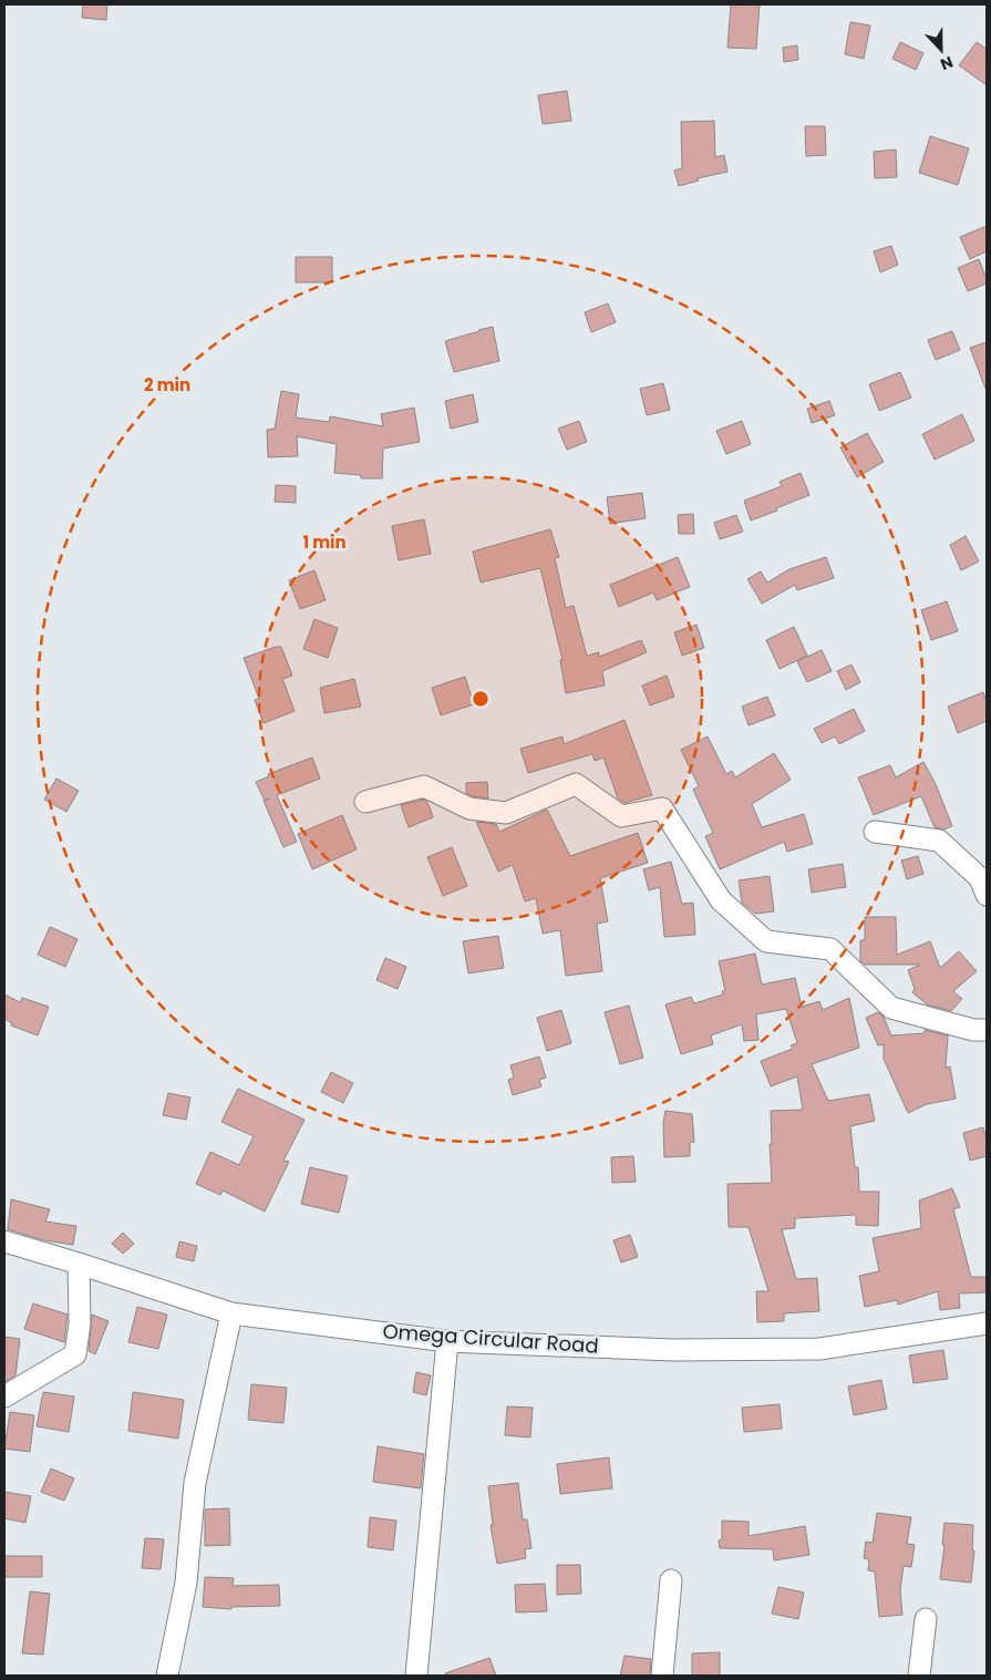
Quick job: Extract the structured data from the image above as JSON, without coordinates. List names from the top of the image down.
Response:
{
  "streets": {
    "street": ["Omega Circular Road"]
  },
  "north": "bottom",
  "rings": ["2 min", "1 min"]
}
